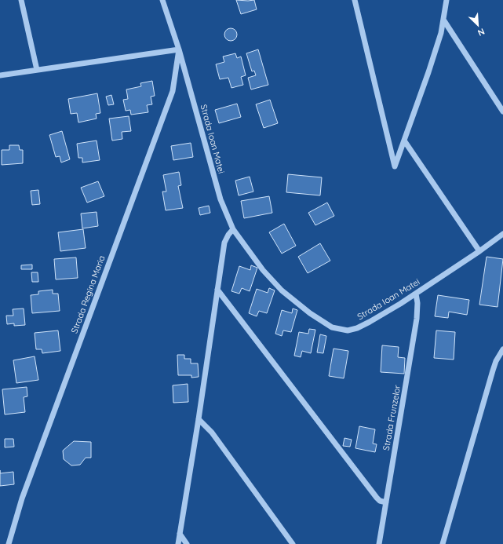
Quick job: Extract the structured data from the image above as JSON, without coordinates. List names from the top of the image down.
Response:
{
  "streets": {
    "street": ["Strada Ioan Matei", "Strada Regina Maria", "Strada Frunzelor"]
  },
  "crossings": [
    ["Strada Ioan Matei", "Strada Regina Maria"],
    ["Strada Ioan Matei", "Strada Frunzelor"]
  ],
  "north": "bottom right"
}
